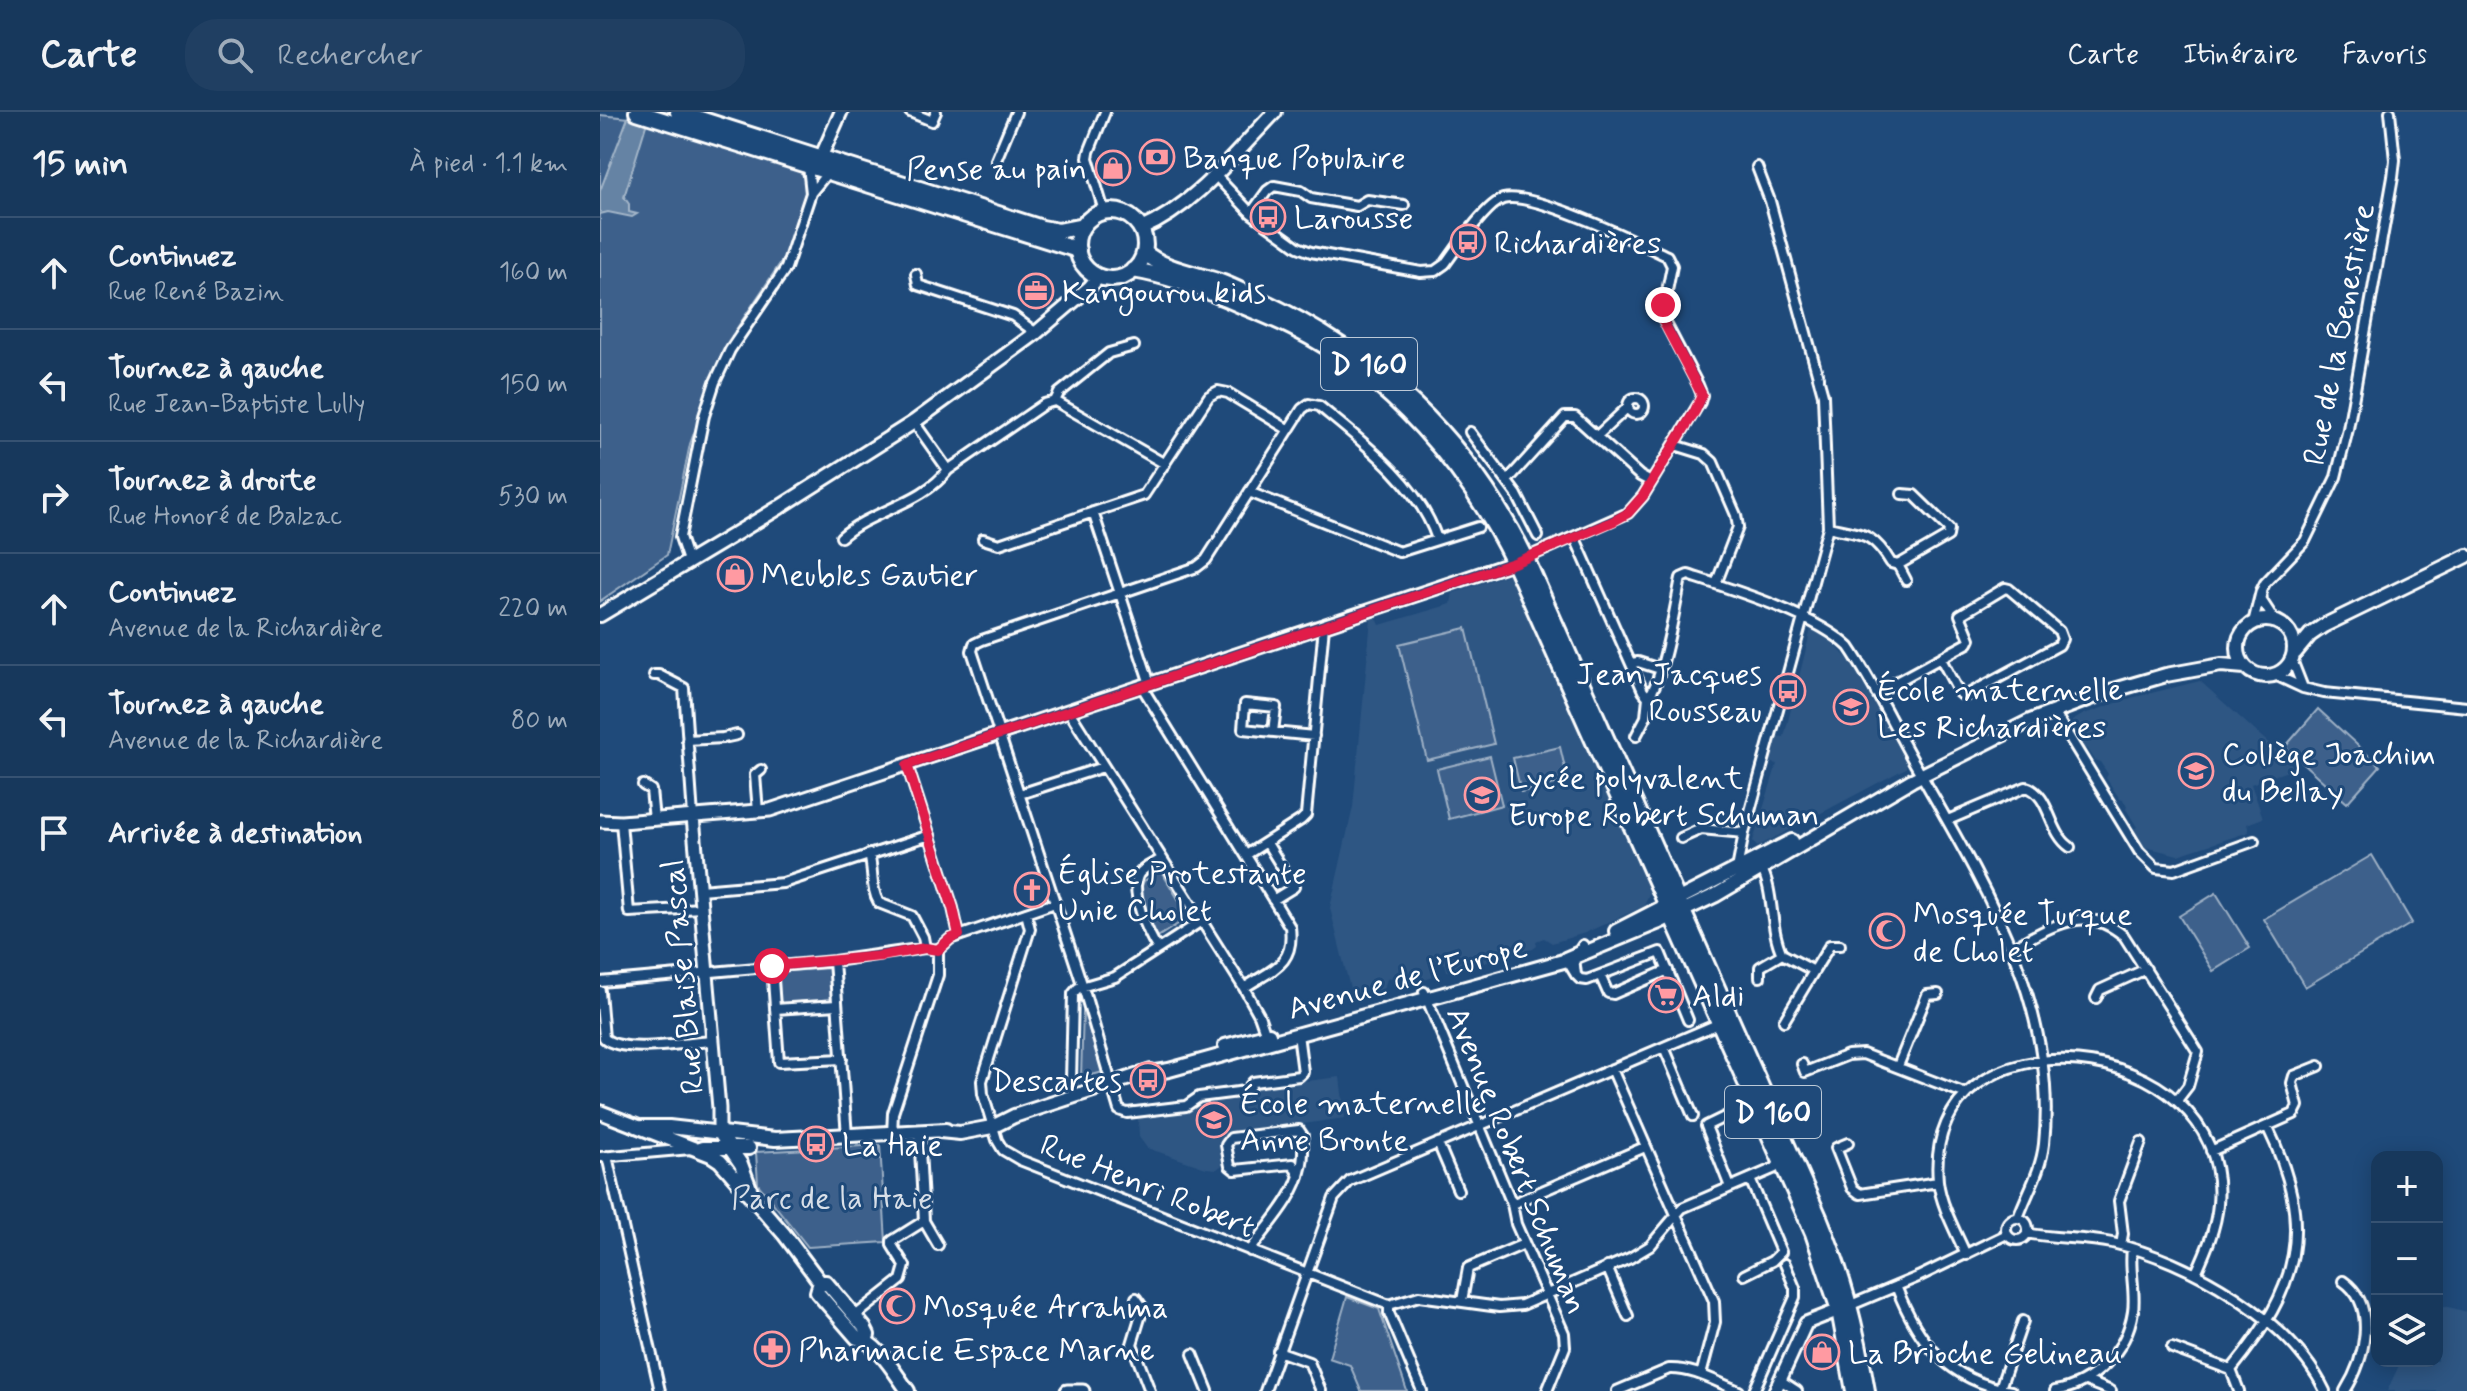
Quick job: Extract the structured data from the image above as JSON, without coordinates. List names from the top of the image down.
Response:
{
  "streets": {
    "main road": ["D 160", "Avenue de l’Europe"],
    "street": [
      "Rue de la Benestière",
      "Rue Blaise Pascal",
      "Avenue Robert Schuman",
      "Rue Henri Robert"
    ]
  },
  "crossings": [
    ["D 160", "Avenue de l’Europe"],
    ["Rue Blaise Pascal", "Avenue de l’Europe"],
    ["Avenue de l’Europe", "Avenue Robert Schuman"],
    ["Avenue de l’Europe", "Rue Henri Robert"]
  ],
  "parks": ["Parc de la Haie"],
  "places": {
    "bank": ["Banque Populaire"],
    "shop": ["Pense au pain", "Meubles Gautier", "La Brioche Gelineau"],
    "bus stop": [
      "Larousse",
      "Richardières",
      "Jean Jacques Rousseau",
      "Descartes",
      "La Haie"
    ],
    "office": ["Kangourou kids"],
    "school or university": [
      "École maternelle Les Richardières",
      "Collège Joachim du Bellay",
      "Lycée polyvalent Europe Robert Schuman",
      "École maternelle Anne Bronte"
    ],
    "church": ["Église Protestante Unie Cholet"],
    "mosque": ["Mosquée Turque de Cholet", "Mosquée Arrahma"],
    "supermarket": ["Aldi"],
    "pharmacy": ["Pharmacie Espace Marne"]
  },
  "page": {
    "header": "Carte",
    "search": "Rechercher",
    "nav": ["Carte", "Itinéraire", "Favoris"],
    "heading": ["15 min", "À pied · 1.1 km"],
    "list": [
      ["Continuez", "Rue René Bazin", "160 m"],
      ["Tournez à gauche", "Rue Jean-Baptiste Lully", "150 m"],
      ["Tournez à droite", "Rue Honoré de Balzac", "530 m"],
      ["Continuez", "Avenue de la Richardière", "220 m"],
      ["Tournez à gauche", "Avenue de la Richardière", "80 m"],
      "Arrivée à destination"
    ],
    "map_buttons": ["+", "−"]
  }
}
